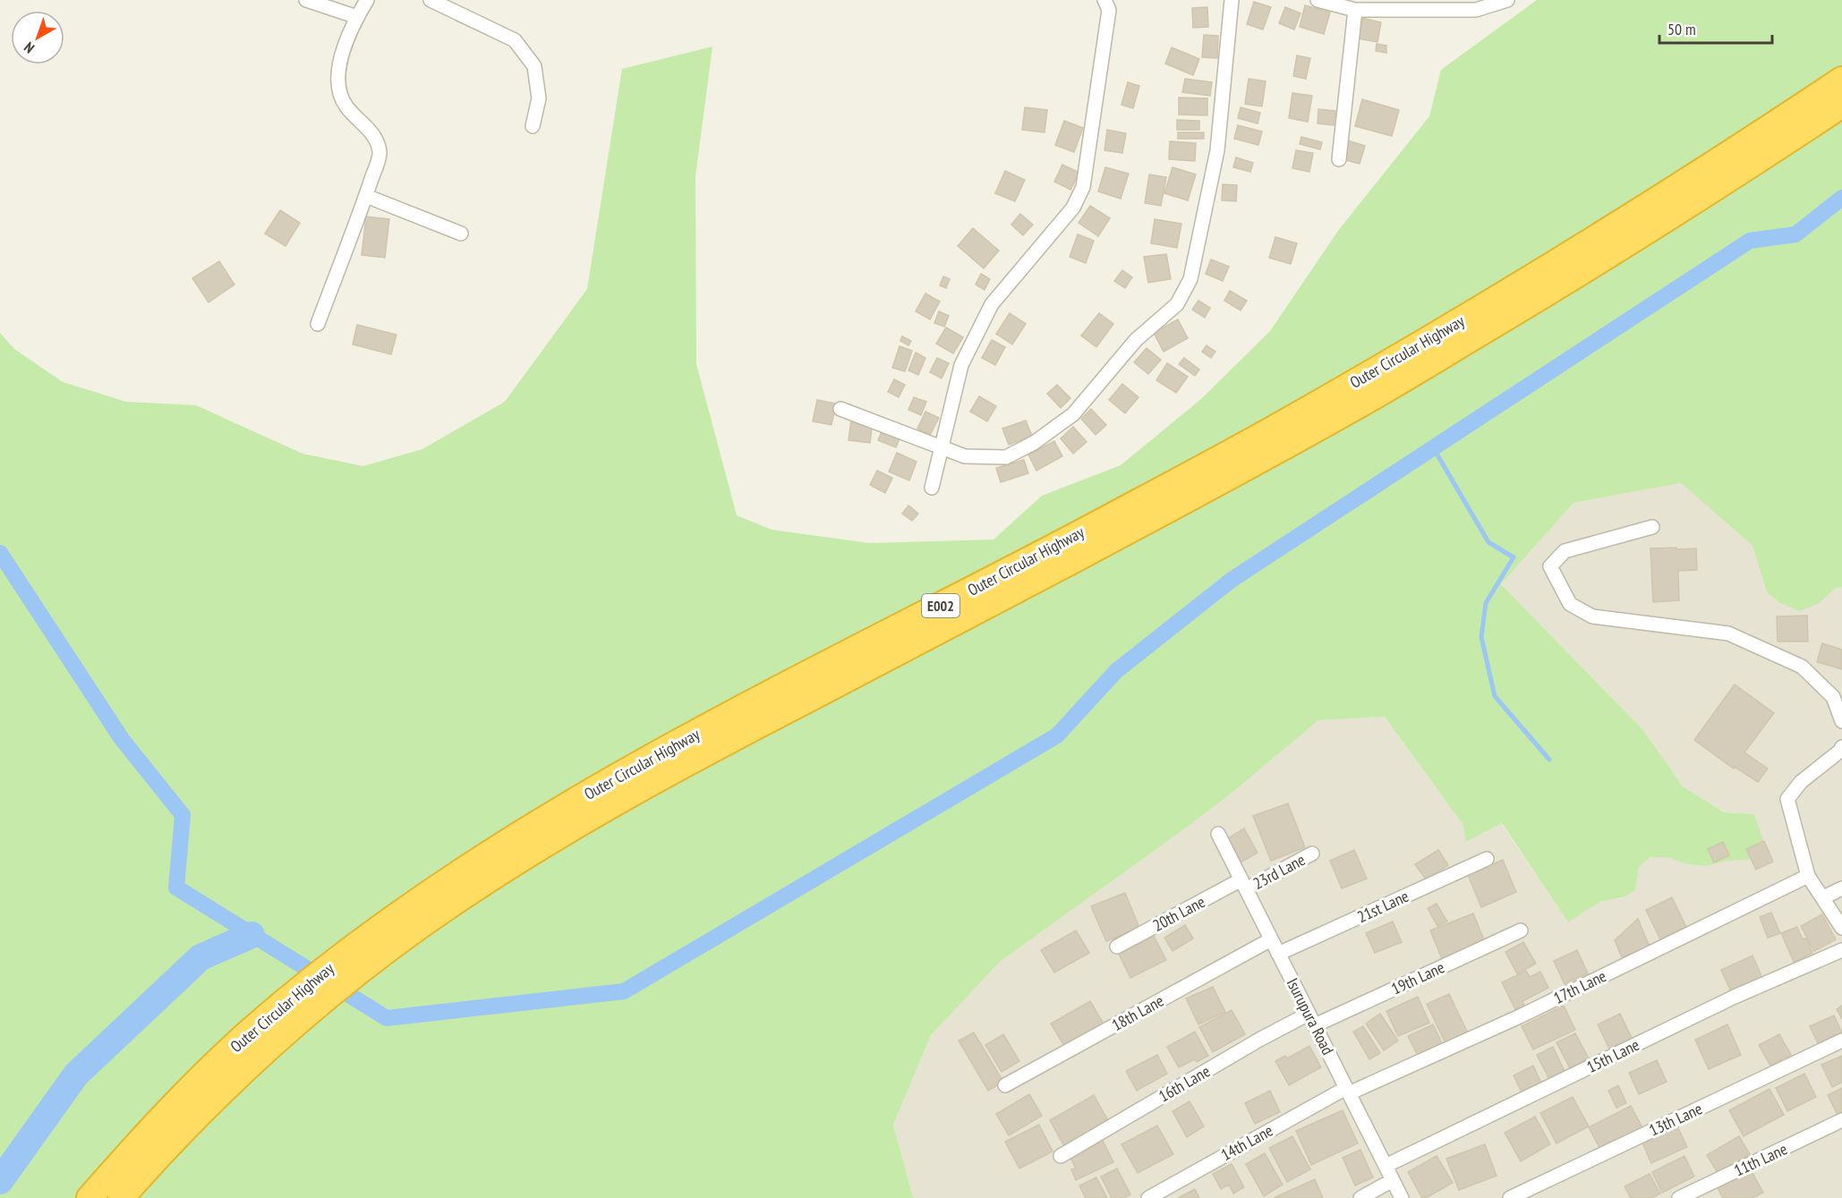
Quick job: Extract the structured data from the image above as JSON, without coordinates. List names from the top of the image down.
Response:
{
  "streets": {
    "highway": ["Outer Circular Highway", "E002"],
    "street": [
      "23rd Lane",
      "21st Lane",
      "20th Lane",
      "19th Lane",
      "17th Lane",
      "18th Lane",
      "Isurupura Road",
      "15th Lane",
      "16th Lane",
      "13th Lane",
      "14th Lane",
      "11th Lane"
    ]
  },
  "crossings": [
    ["23rd Lane", "20th Lane"],
    ["23rd Lane", "Isurupura Road"],
    ["21st Lane", "Isurupura Road"],
    ["20th Lane", "Isurupura Road"],
    ["19th Lane", "Isurupura Road"],
    ["19th Lane", "16th Lane"],
    ["17th Lane", "Isurupura Road"],
    ["17th Lane", "14th Lane"],
    ["18th Lane", "Isurupura Road"],
    ["Isurupura Road", "15th Lane"],
    ["Isurupura Road", "16th Lane"],
    ["Isurupura Road", "14th Lane"]
  ],
  "scale_bar": "50 m",
  "north": "bottom left"
}
